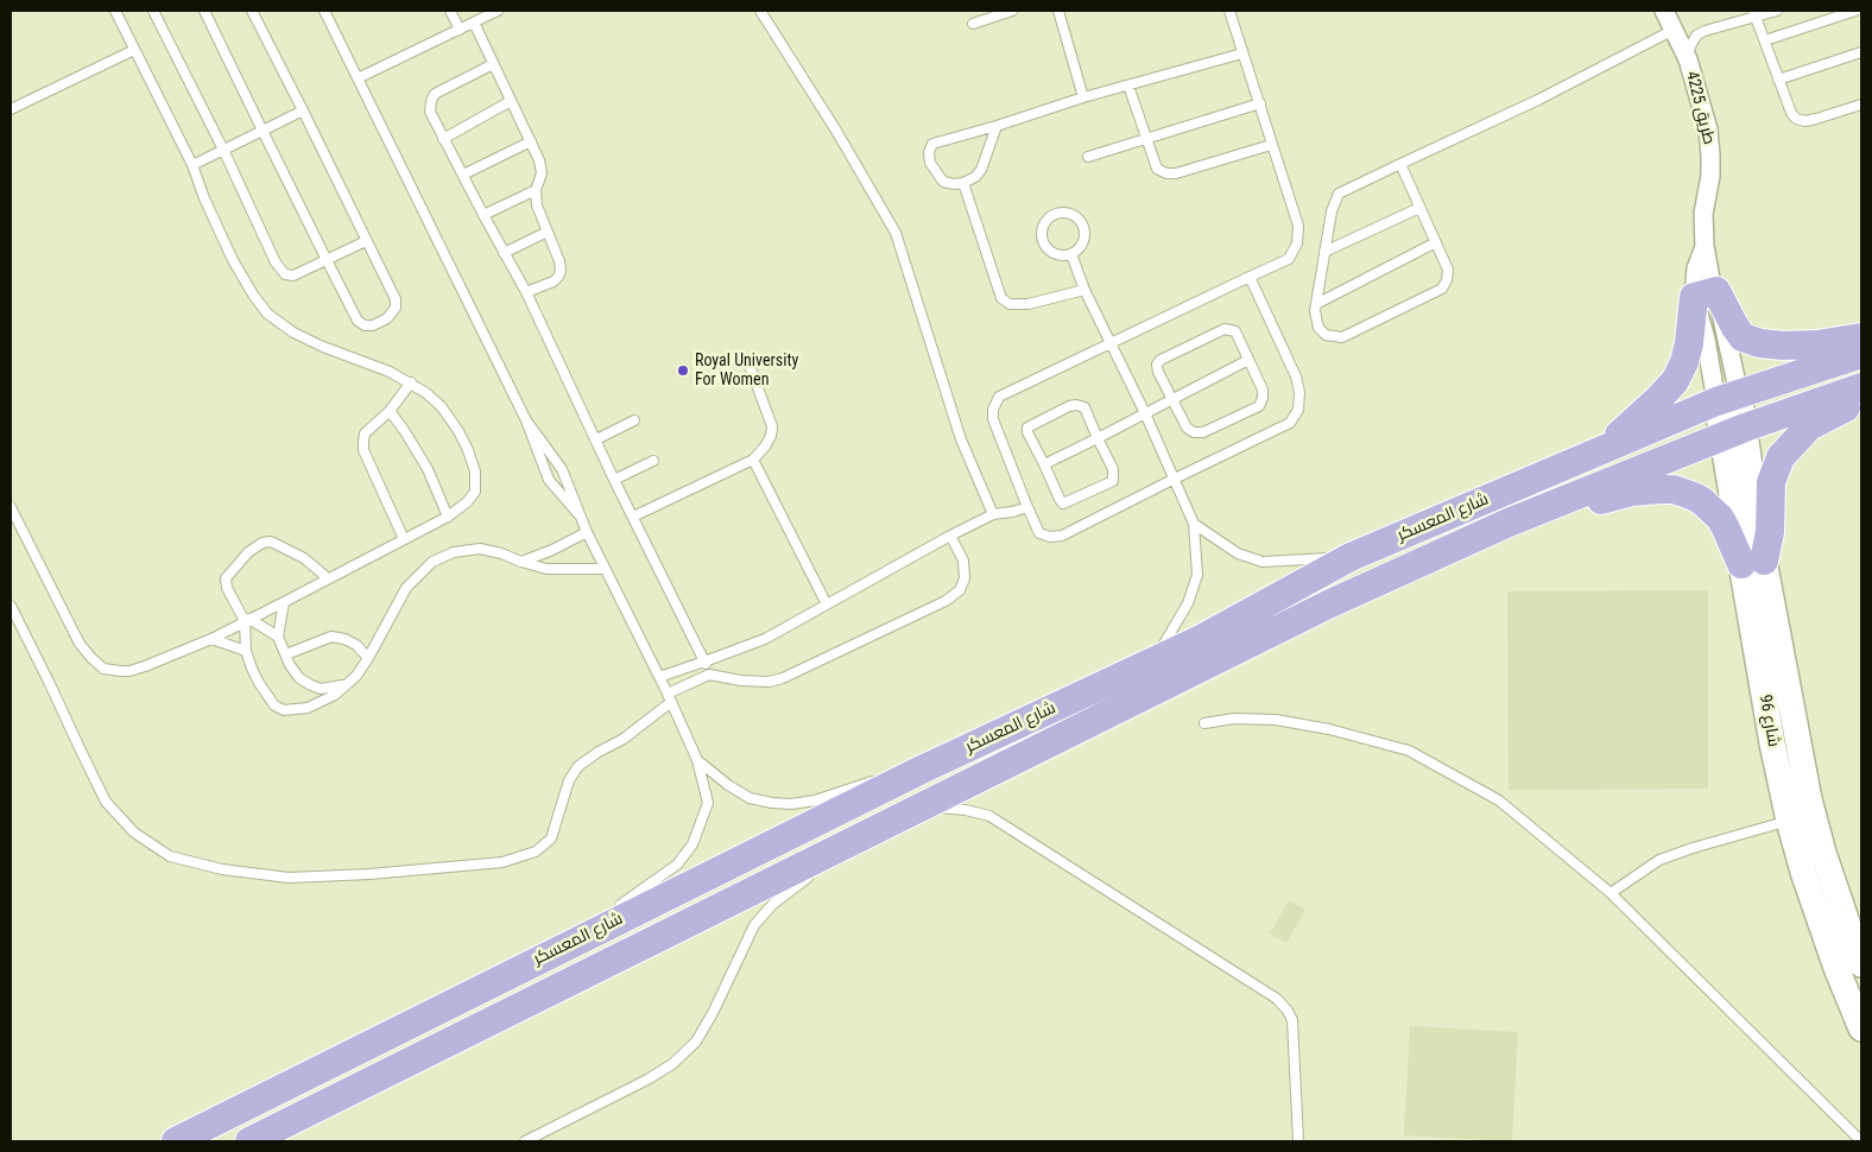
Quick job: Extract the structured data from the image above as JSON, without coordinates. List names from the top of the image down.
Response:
{
  "streets": {
    "main road": ["شارع المعسكر"],
    "street": ["طريق 4225", "شارع 96"]
  },
  "crossings": [
    ["طريق 4225", "شارع المعسكر"],
    ["طريق 4225", "شارع 96"],
    ["شارع المعسكر", "شارع 96"]
  ],
  "places": ["Royal University For Women"]
}
